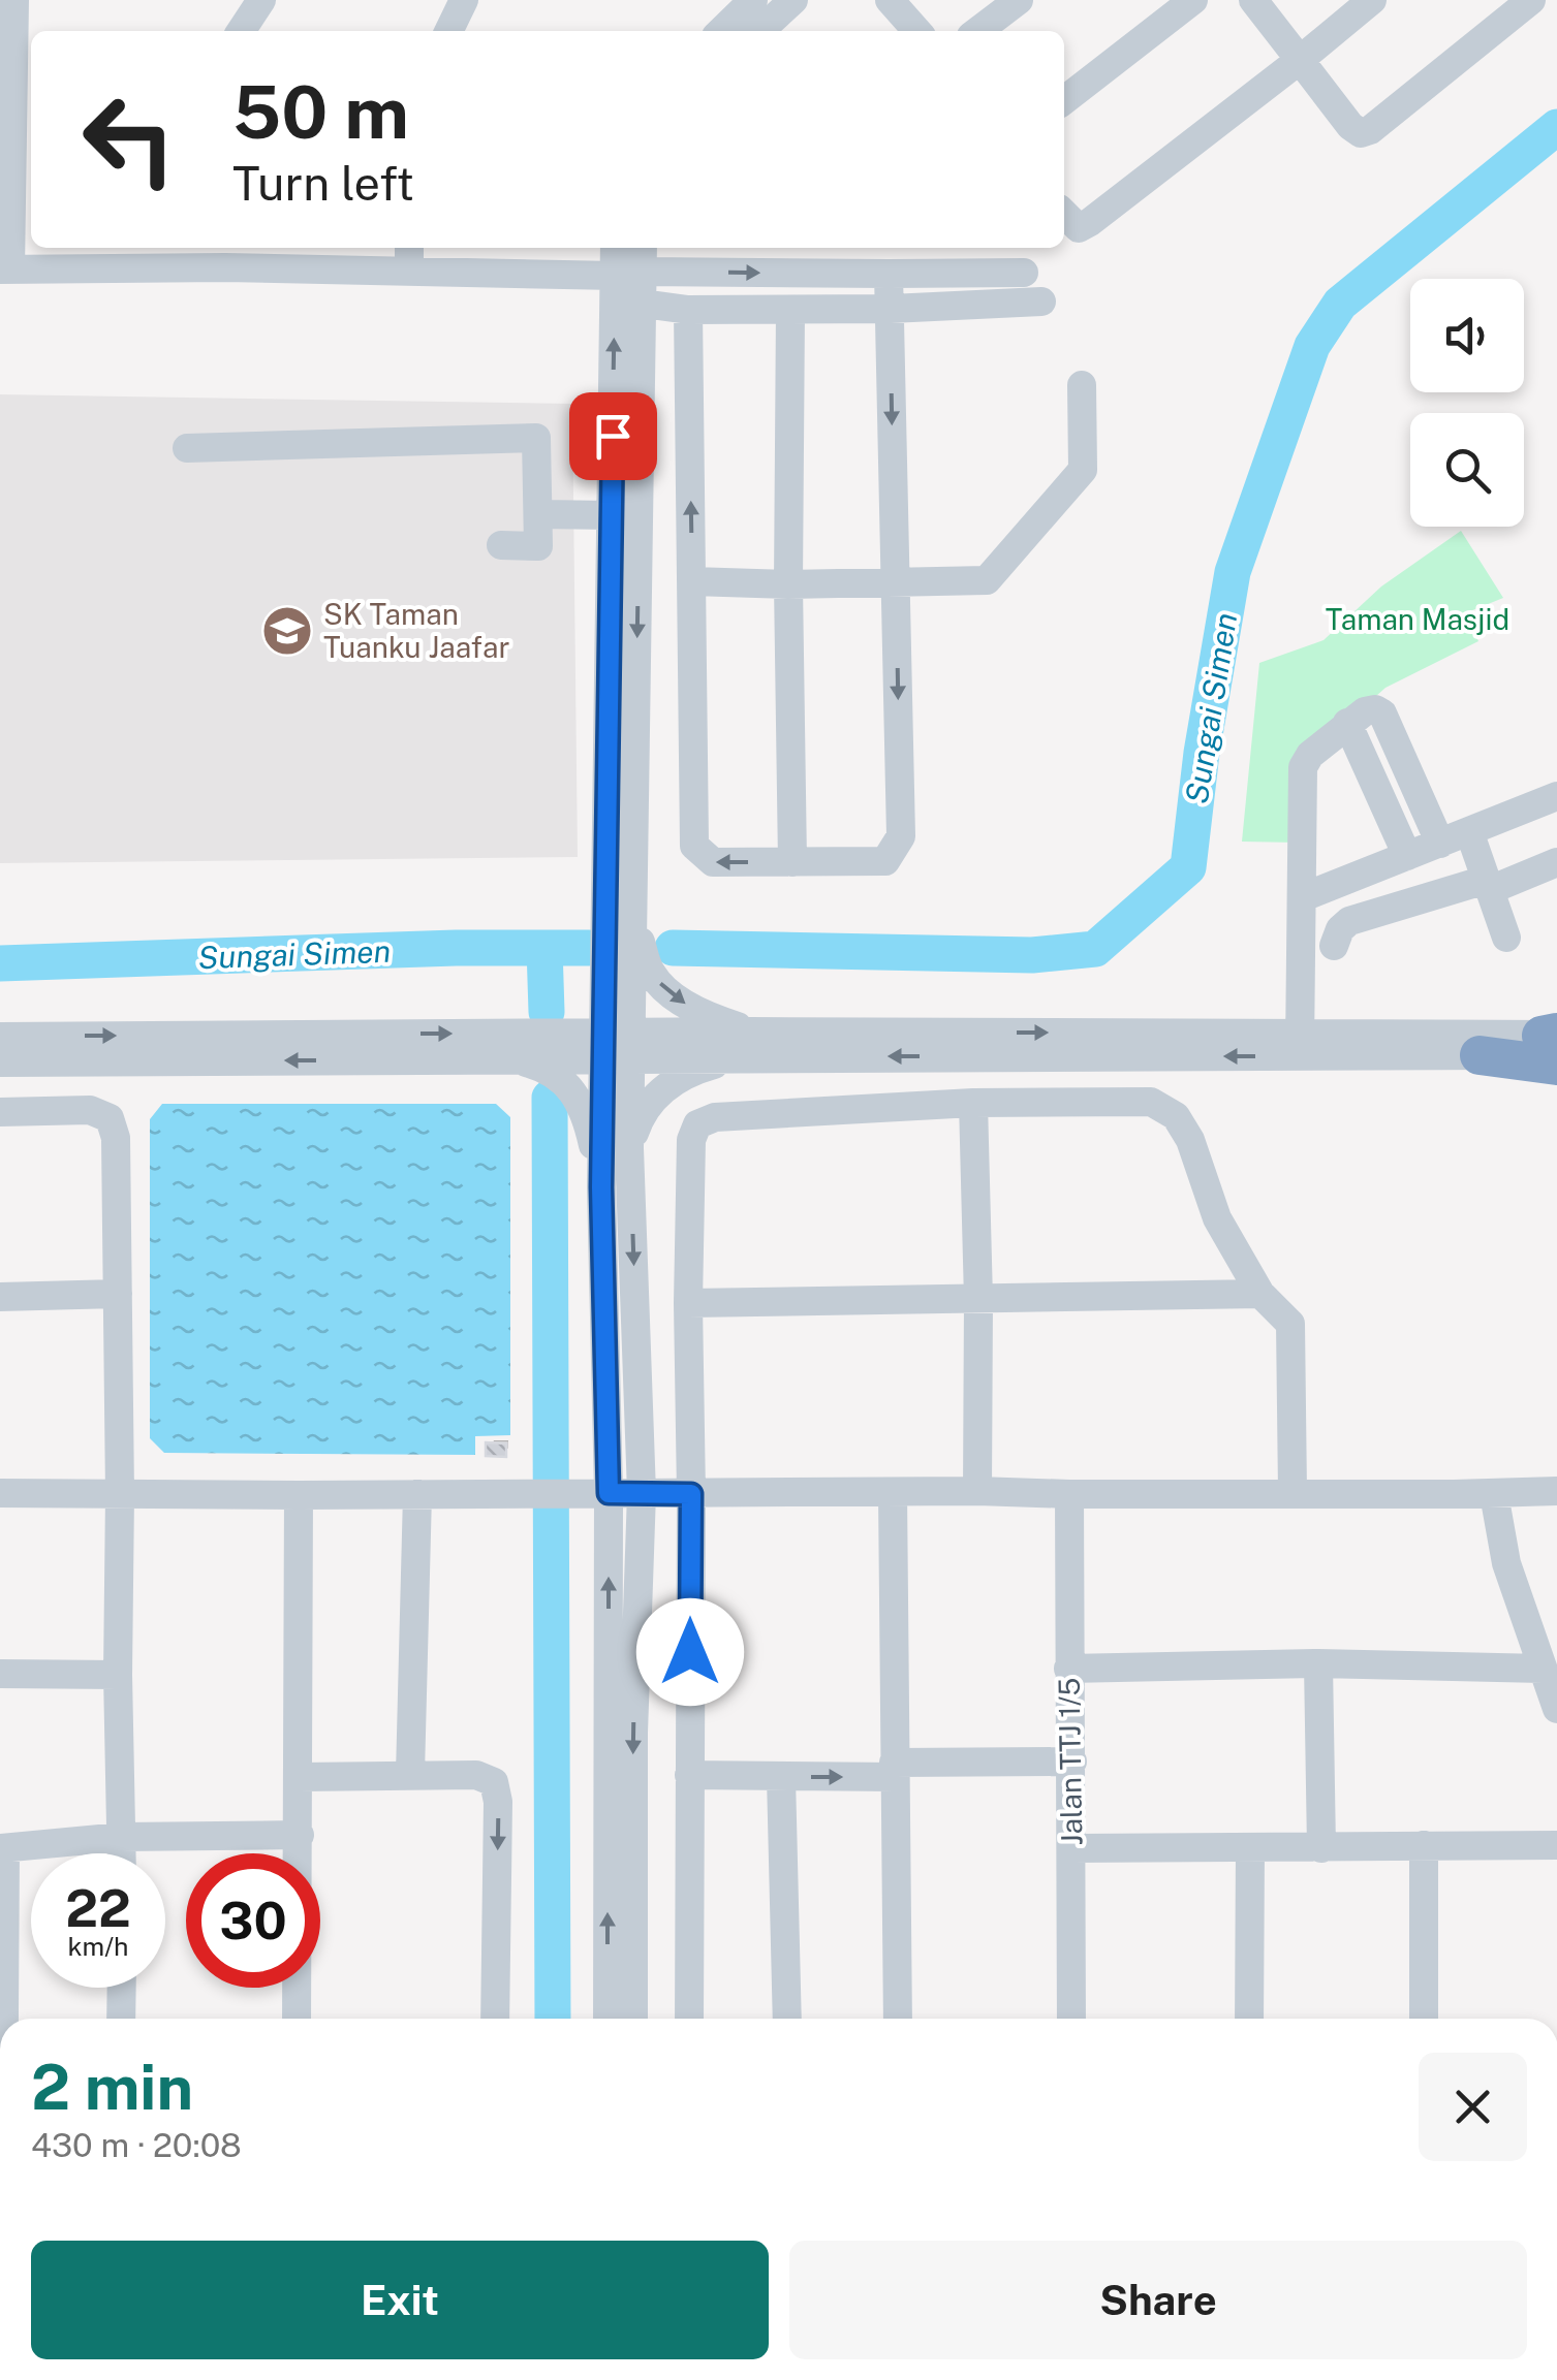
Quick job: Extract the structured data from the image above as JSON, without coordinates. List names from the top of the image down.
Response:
{
  "streets": {
    "street": ["Jalan TTJ 1/5"]
  },
  "water": ["Sungai Simen"],
  "parks": ["Taman Masjid"],
  "places": {
    "school or university": ["SK Taman Tuanku Jaafar"]
  },
  "page": {
    "turn": ["50 m", "Turn left"],
    "speed": "22 km/h",
    "limit": "30",
    "heading": ["2 min", "430 m · 20:08"],
    "buttons": ["Exit", "Share"]
  }
}
